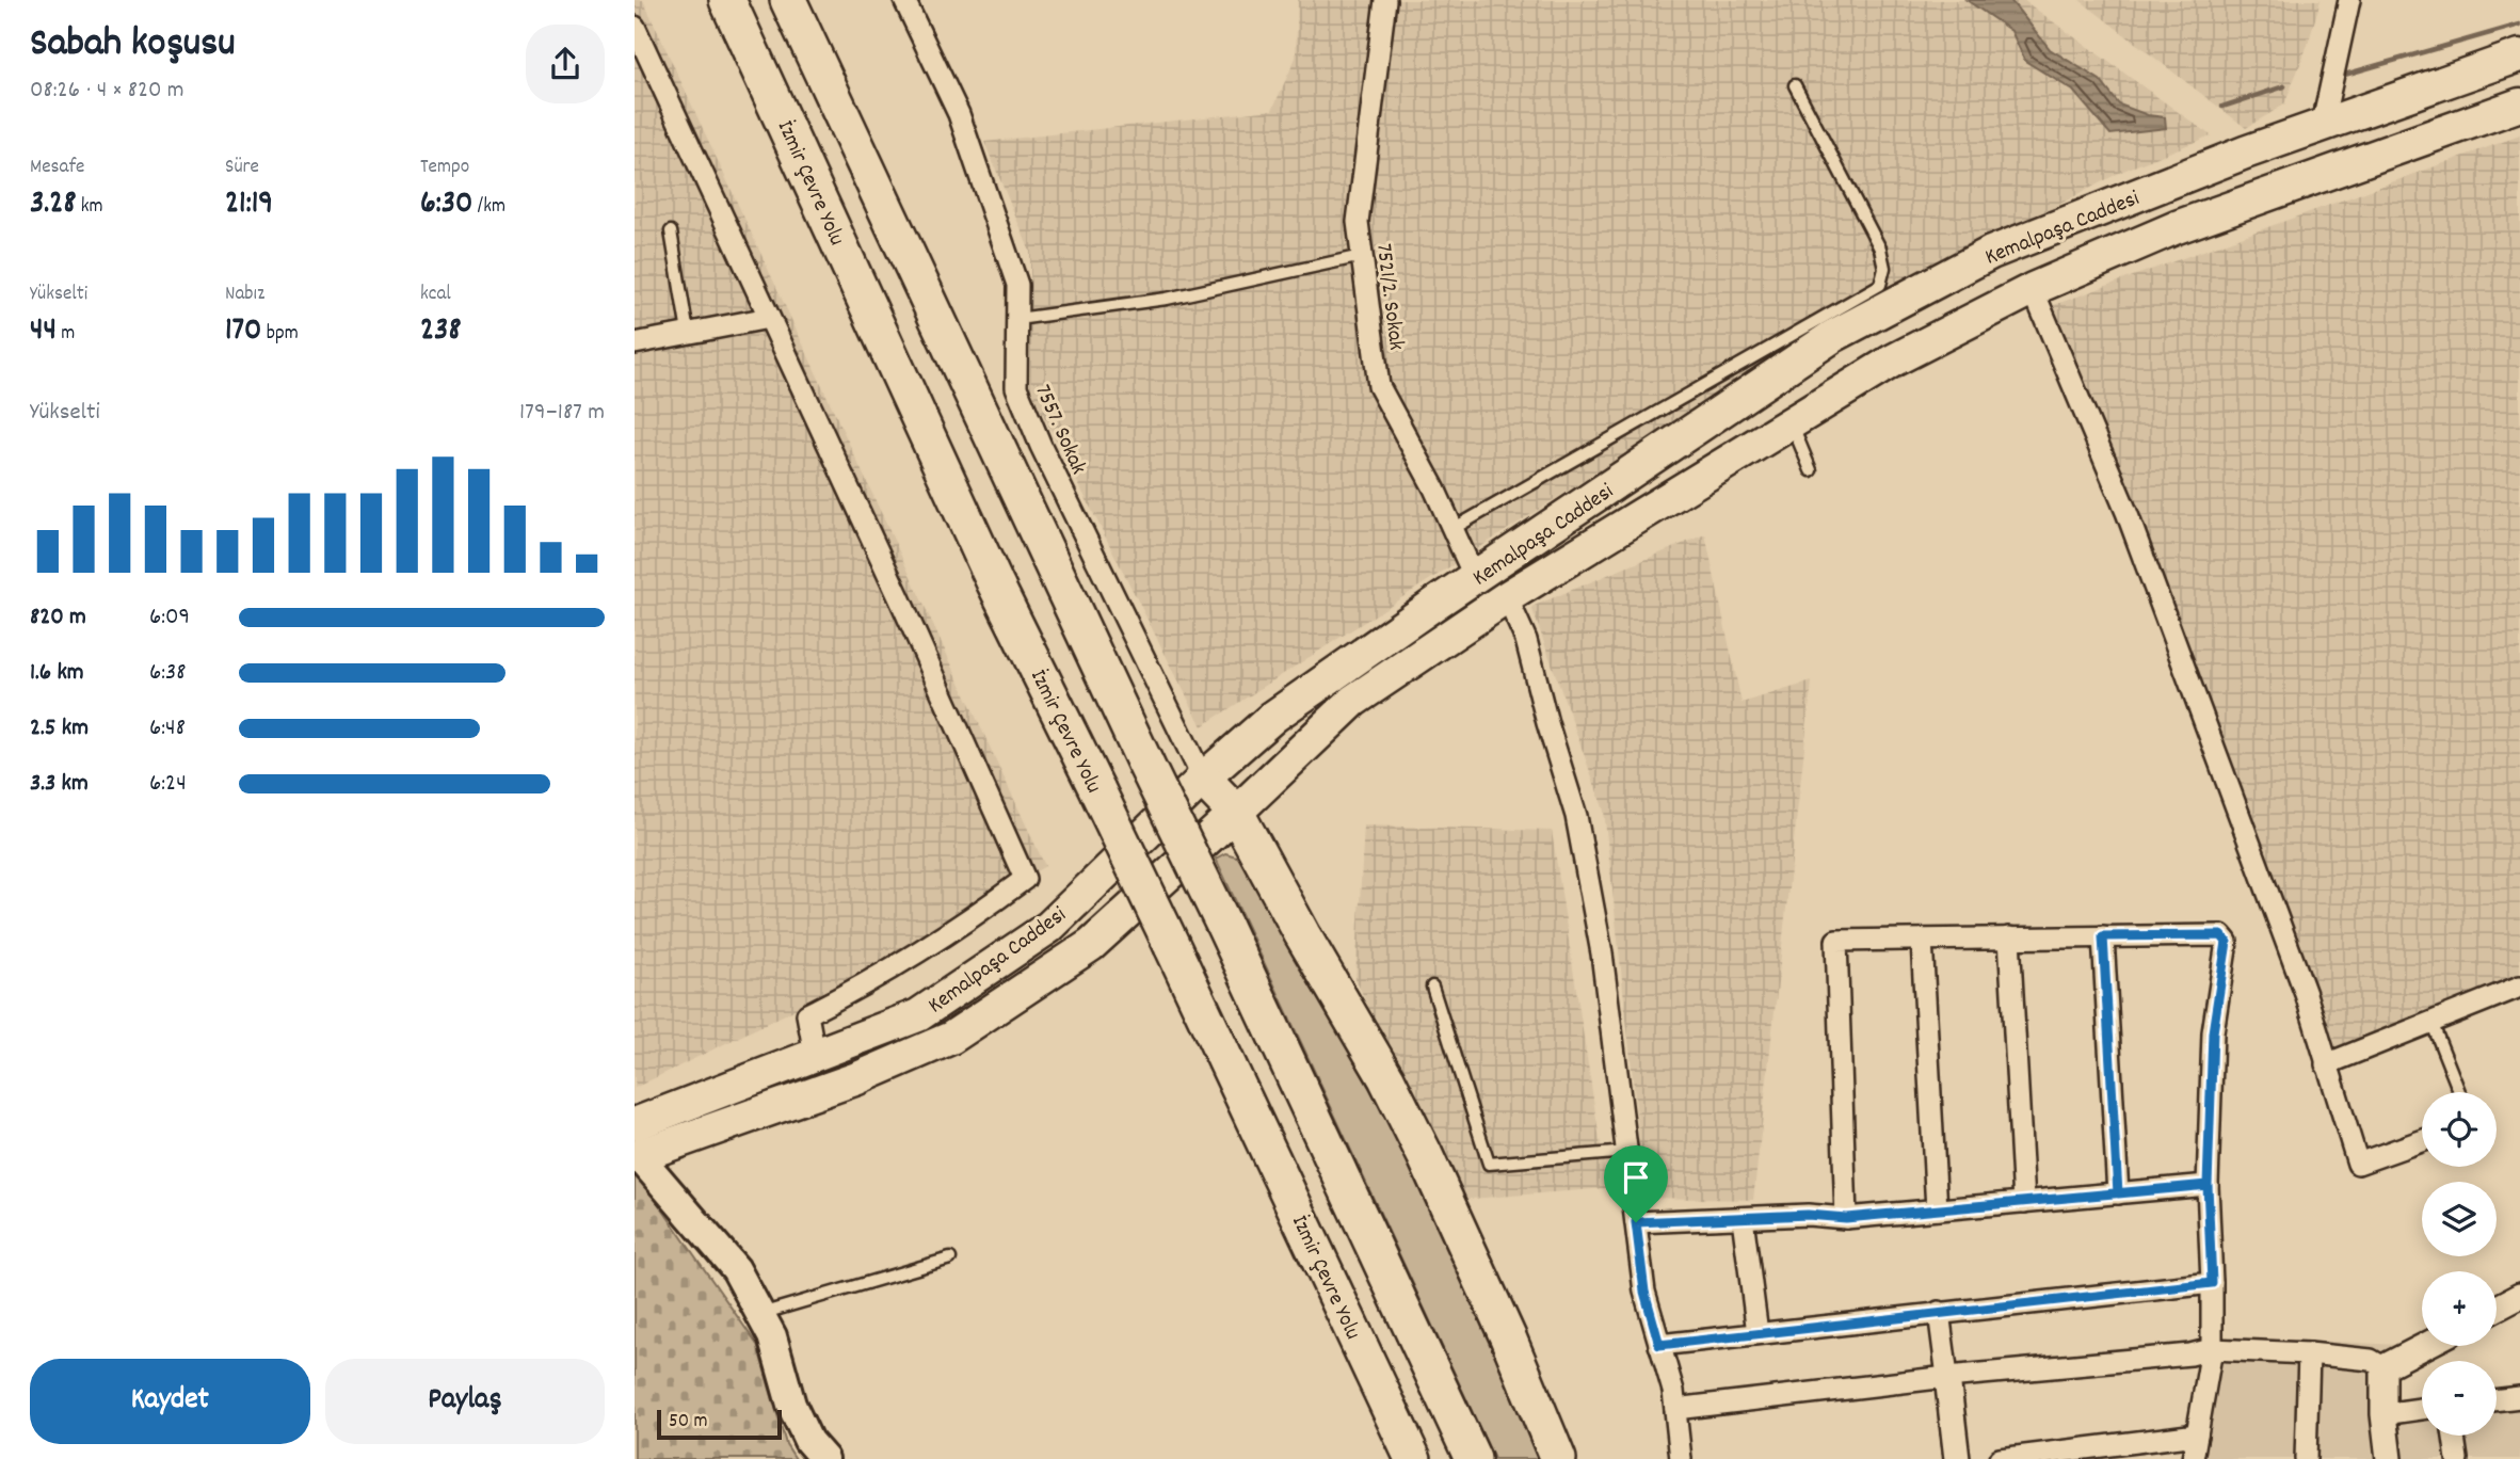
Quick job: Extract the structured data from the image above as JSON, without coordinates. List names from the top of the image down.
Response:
{
  "streets": {
    "highway": ["İzmir Çevre Yolu"],
    "main road": ["Kemalpaşa Caddesi"],
    "street": ["7521/2. Sokak", "7557. Sokak"]
  },
  "crossings": [
    ["Kemalpaşa Caddesi", "7521/2. Sokak"],
    ["Kemalpaşa Caddesi", "7557. Sokak"]
  ],
  "scale_bar": "50 m",
  "page": {
    "heading": ["Sabah koşusu", "08:26 · 4 × 820 m"],
    "stats": [
      ["Mesafe", "3.28 km"],
      ["Süre", "21:19"],
      ["Tempo", "6:30 /km"],
      ["Yükselti", "44 m"],
      ["Nabız", "170 bpm"],
      ["kcal", "238"]
    ],
    "chart": ["Yükselti", "179–187 m"],
    "list": [
      {
        "name": "820 m",
        "note": "6:09"
      },
      {
        "name": "1.6 km",
        "note": "6:38"
      },
      {
        "name": "2.5 km",
        "note": "6:48"
      },
      {
        "name": "3.3 km",
        "note": "6:24"
      }
    ],
    "map_buttons": ["+", "−"],
    "buttons": ["Kaydet", "Paylaş"],
    "scale": "50 m"
  }
}
